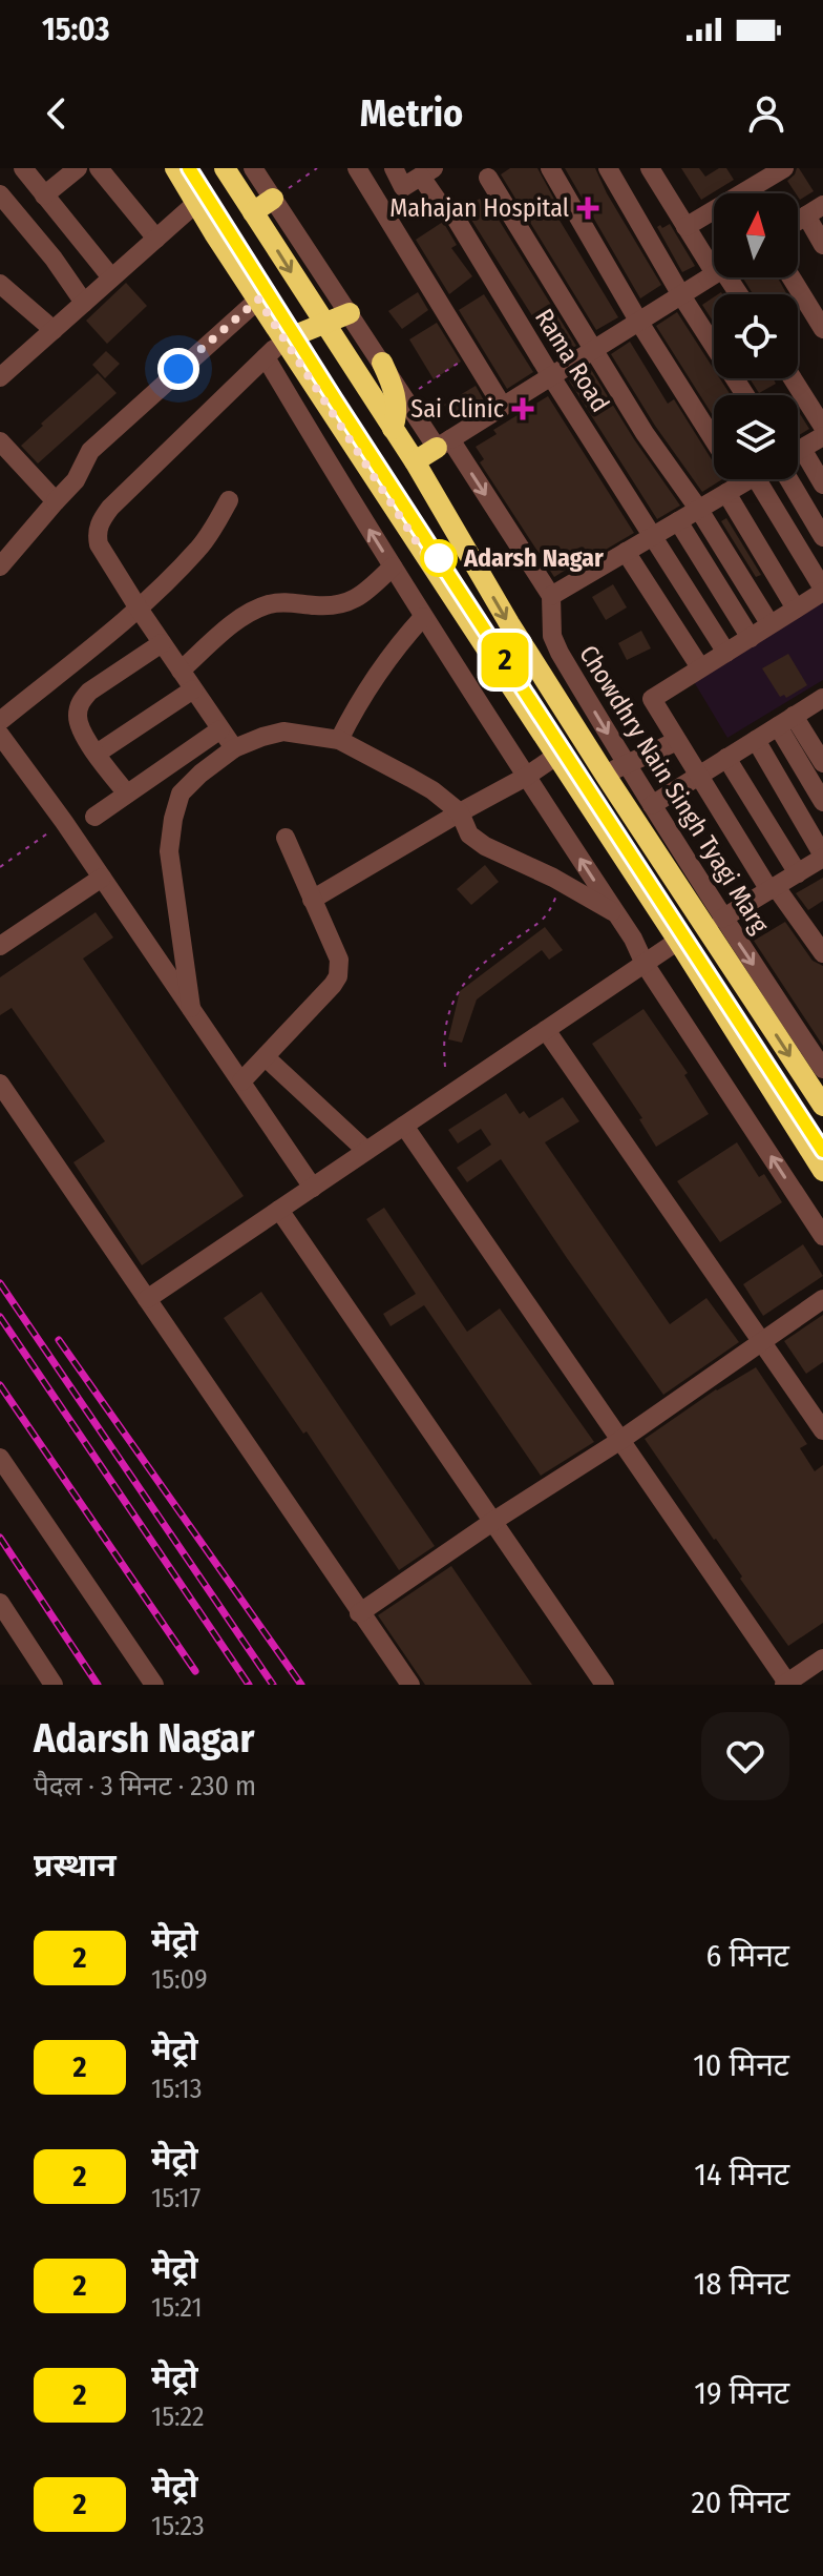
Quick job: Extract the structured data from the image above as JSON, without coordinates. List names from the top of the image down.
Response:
{
  "streets": {
    "street": ["Rama Road", "Chowdhry Nain Singh Tyagi Marg"]
  },
  "places": {
    "health": ["Mahajan Hospital", "Sai Clinic"],
    "other": ["Adarsh Nagar"]
  },
  "lines": ["metro line 2"],
  "north": "top",
  "page": {
    "status": "15:03",
    "header": "Metrio",
    "on_map": "2",
    "heading": [
      ["Adarsh Nagar", "पैदल · 3 मिनट · 230 m"],
      "प्रस्थान"
    ],
    "list": [
      {
        "mark": "2",
        "name": "मेट्रो",
        "note": "15:09",
        "value": "6 मिनट"
      },
      {
        "mark": "2",
        "name": "मेट्रो",
        "note": "15:13",
        "value": "10 मिनट"
      },
      {
        "mark": "2",
        "name": "मेट्रो",
        "note": "15:17",
        "value": "14 मिनट"
      },
      {
        "mark": "2",
        "name": "मेट्रो",
        "note": "15:21",
        "value": "18 मिनट"
      },
      {
        "mark": "2",
        "name": "मेट्रो",
        "note": "15:22",
        "value": "19 मिनट"
      },
      {
        "mark": "2",
        "name": "मेट्रो",
        "note": "15:23",
        "value": "20 मिनट"
      }
    ]
  }
}
